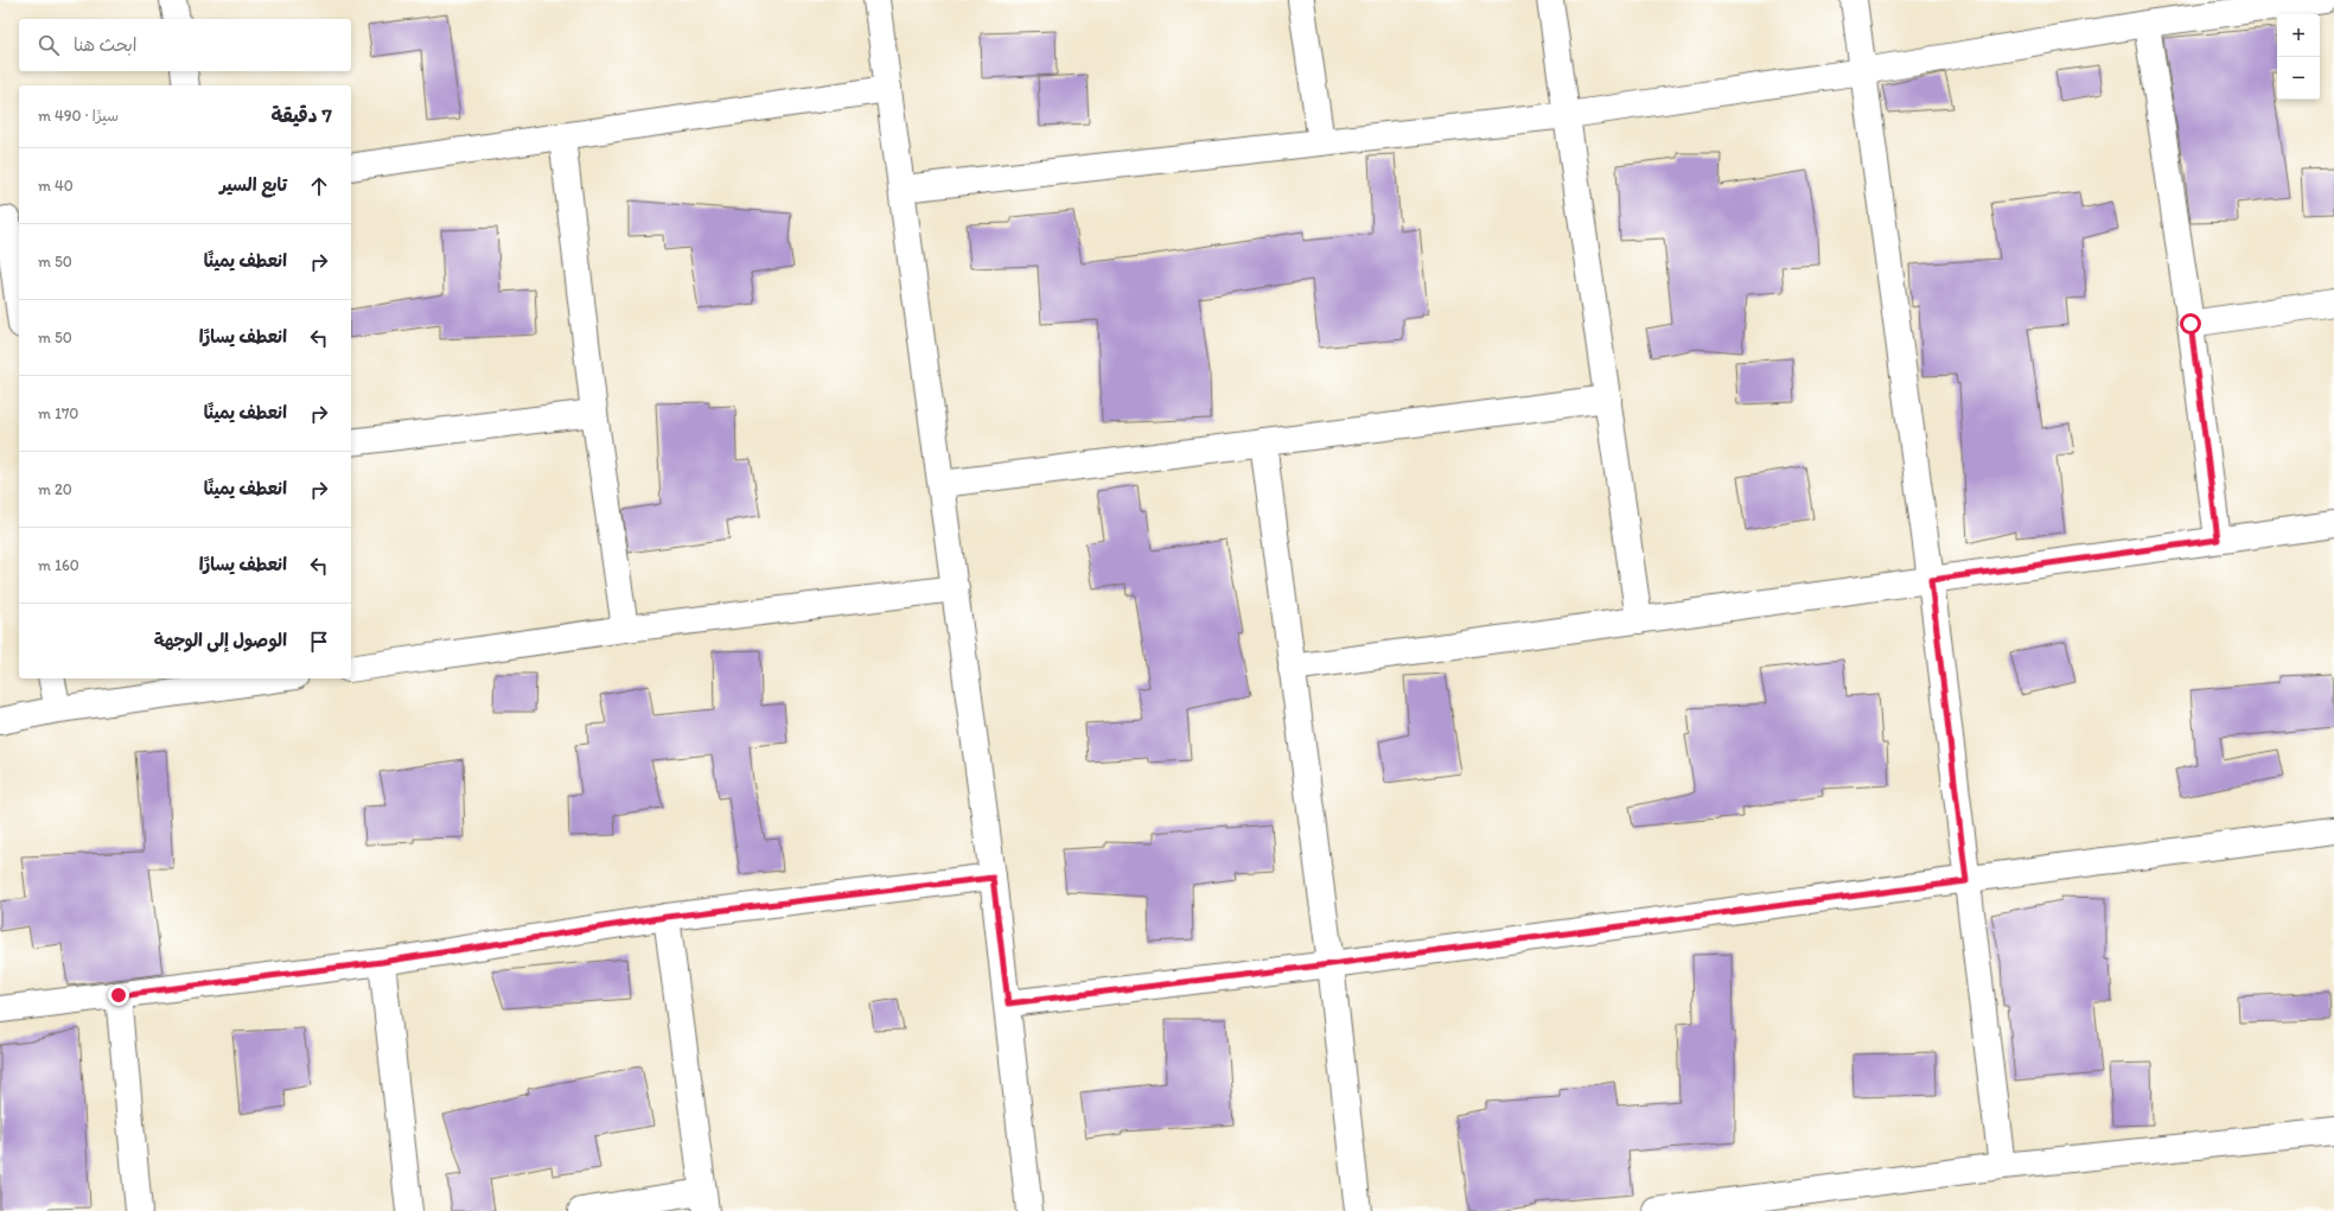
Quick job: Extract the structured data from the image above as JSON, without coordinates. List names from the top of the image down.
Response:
{
  "page": {
    "map_buttons": ["+", "−"],
    "search": "ابحث هنا",
    "heading": ["7 دقيقة", "سيرًا · 490 m"],
    "list": [
      ["تابع السير", "40 m"],
      ["انعطف يمينًا", "50 m"],
      ["انعطف يسارًا", "50 m"],
      ["انعطف يمينًا", "170 m"],
      ["انعطف يمينًا", "20 m"],
      ["انعطف يسارًا", "160 m"],
      "الوصول إلى الوجهة"
    ]
  }
}
